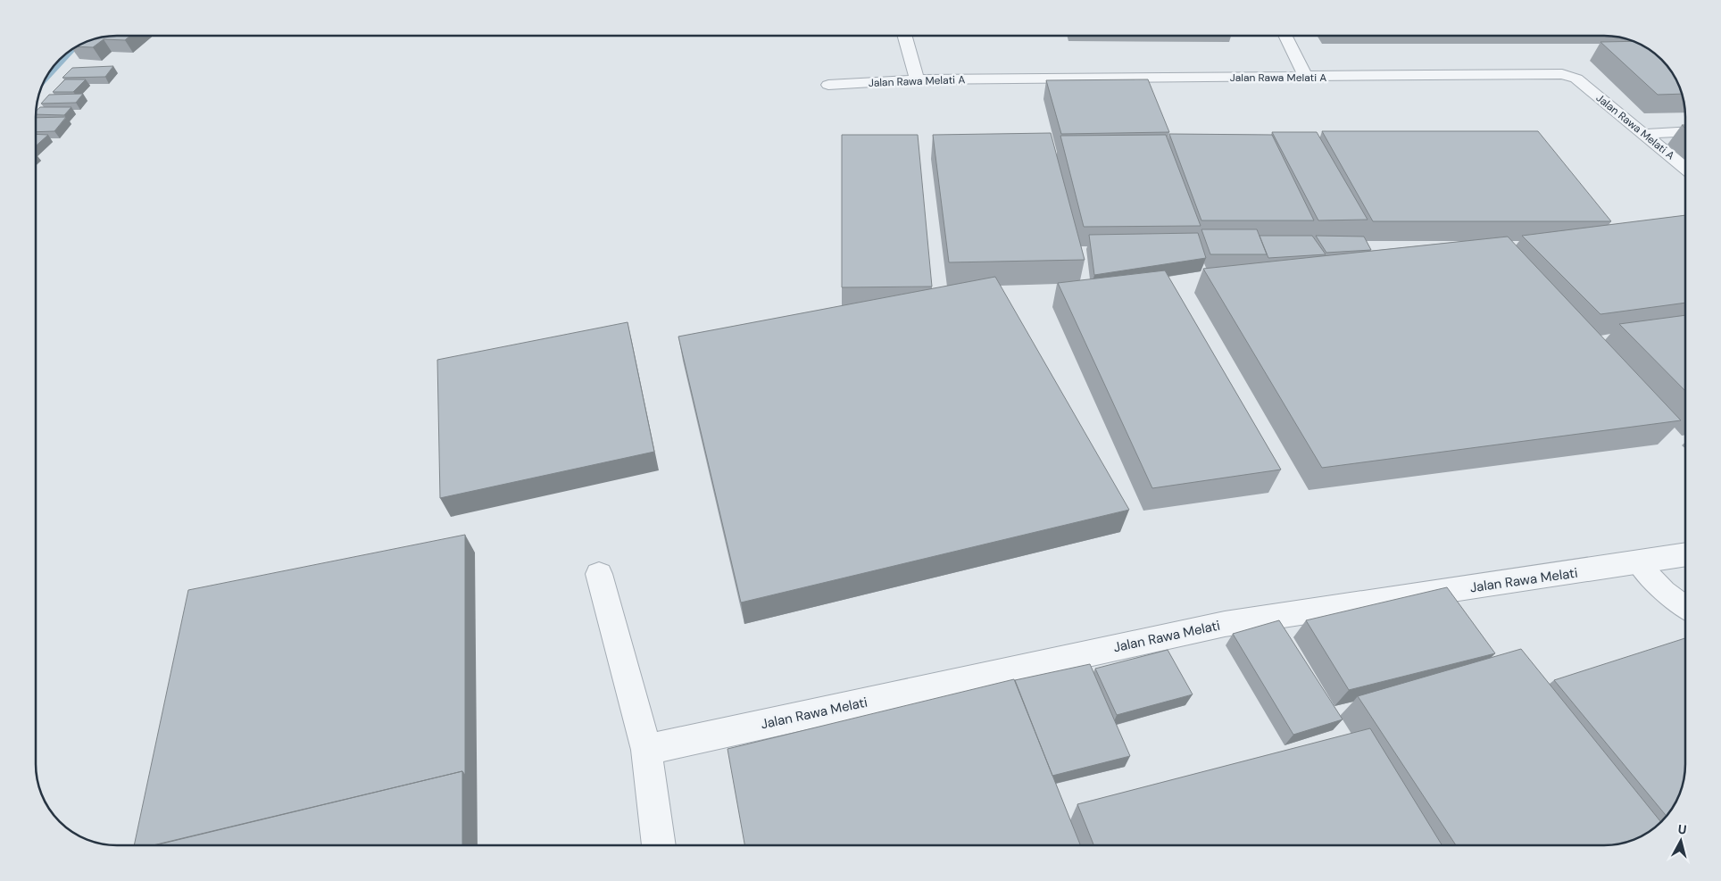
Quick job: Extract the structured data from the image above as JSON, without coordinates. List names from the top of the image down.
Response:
{
  "streets": {
    "street": ["Jalan Rawa Melati"],
    "lane": ["Jalan Rawa Melati A"]
  },
  "north": "top"
}
